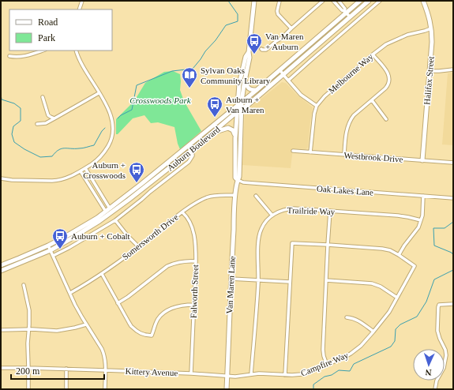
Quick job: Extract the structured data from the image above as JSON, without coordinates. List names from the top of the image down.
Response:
{
  "streets": {
    "main road": ["Halifax Street", "Auburn Boulevard", "Van Maren Lane"],
    "street": [
      "Melbourne Way",
      "Westbrook Drive",
      "Oak Lakes Lane",
      "Trailride Way",
      "Somersworth Drive",
      "Falworth Street",
      "Campfire Way",
      "Kittery Avenue"
    ]
  },
  "crossings": [
    ["Melbourne Way", "Halifax Street"],
    ["Melbourne Way", "Westbrook Drive"],
    ["Halifax Street", "Westbrook Drive"],
    ["Auburn Boulevard", "Van Maren Lane"],
    ["Oak Lakes Lane", "Van Maren Lane"],
    ["Trailride Way", "Campfire Way"],
    ["Somersworth Drive", "Van Maren Lane"],
    ["Somersworth Drive", "Falworth Street"],
    ["Van Maren Lane", "Campfire Way"],
    ["Van Maren Lane", "Kittery Avenue"],
    ["Falworth Street", "Kittery Avenue"],
    ["Campfire Way", "Kittery Avenue"]
  ],
  "parks": ["Crosswoods Park"],
  "places": {
    "bus stop": [
      "Van Maren + Auburn",
      "Auburn + Van Maren",
      "Auburn + Crosswoods",
      "Auburn + Cobalt"
    ],
    "library": ["Sylvan Oaks Community Library"]
  },
  "legend": ["Road", "Park"],
  "scale_bar": "200 m",
  "north": "bottom"
}
